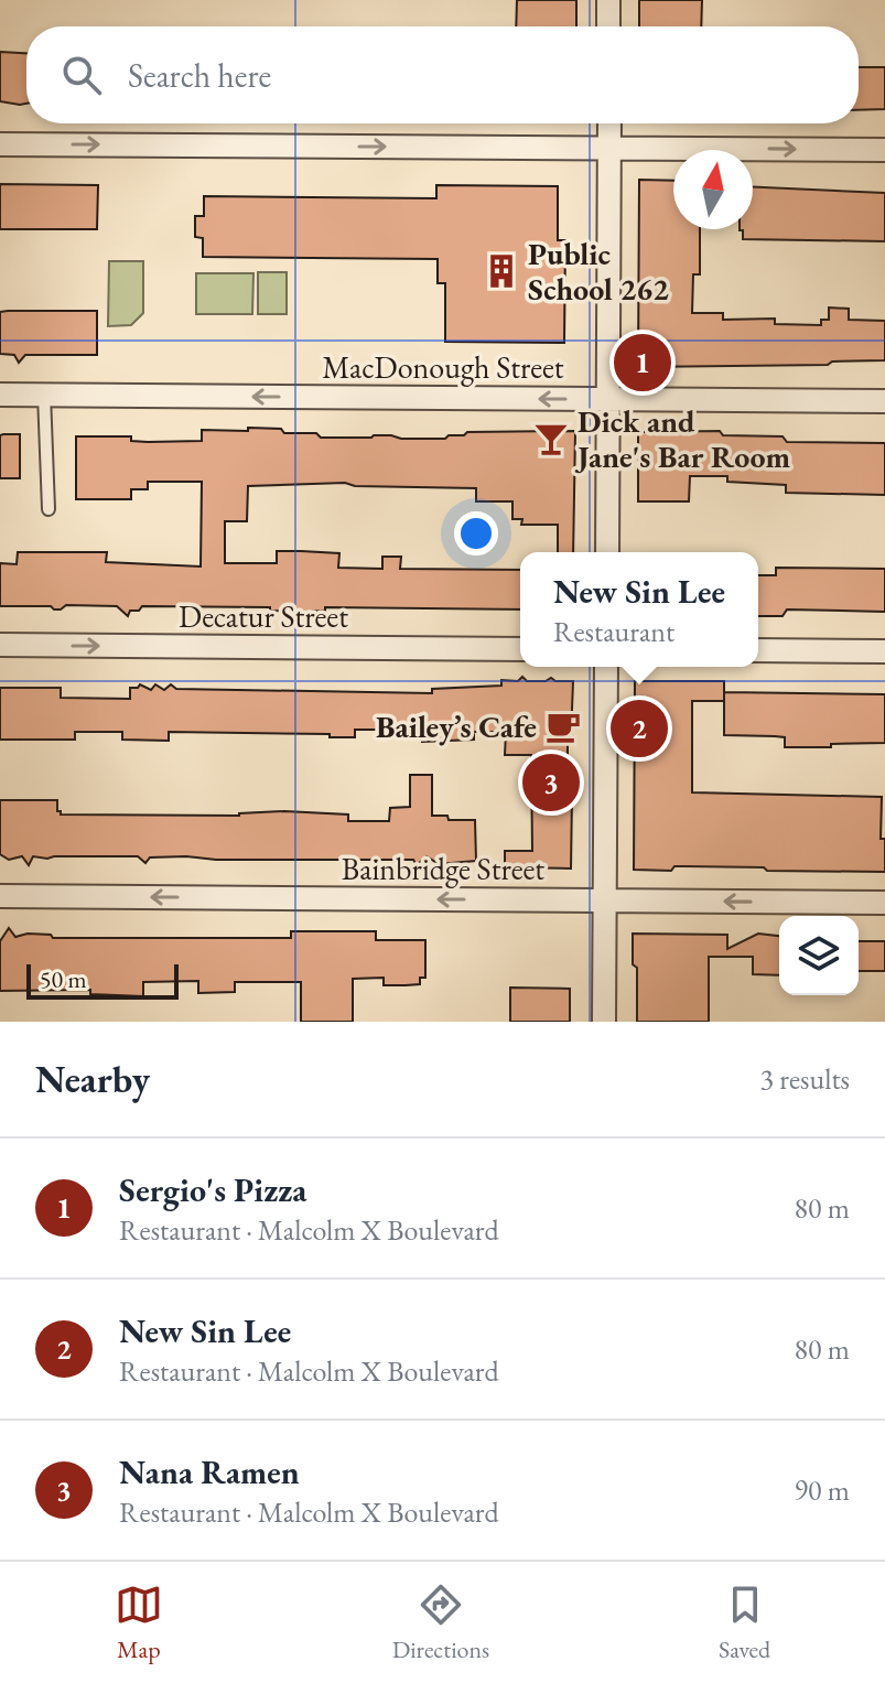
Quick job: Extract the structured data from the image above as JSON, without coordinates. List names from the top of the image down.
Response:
{
  "streets": {
    "street": ["MacDonough Street", "Decatur Street", "Bainbridge Street"]
  },
  "one_way": ["MacDonough Street", "Decatur Street", "Bainbridge Street"],
  "places": {
    "building": ["Public School 262"],
    "bar": ["Dick and Jane's Bar Room"],
    "cafe": ["Bailey’s Cafe"]
  },
  "scale_bar": "50 m",
  "north": "top",
  "page": {
    "search": "Search here",
    "pins": ["1", "2", "3"],
    "popup": ["New Sin Lee", "Restaurant"],
    "scale": "50 m",
    "heading": ["Nearby", "3 results"],
    "list": [
      {
        "mark": "1",
        "name": "Sergio's Pizza",
        "note": "Restaurant · Malcolm X Boulevard",
        "value": "80 m"
      },
      {
        "mark": "2",
        "name": "New Sin Lee",
        "note": "Restaurant · Malcolm X Boulevard",
        "value": "80 m"
      },
      {
        "mark": "3",
        "name": "Nana Ramen",
        "note": "Restaurant · Malcolm X Boulevard",
        "value": "90 m"
      }
    ],
    "nav": ["Map", "Directions", "Saved"]
  }
}
